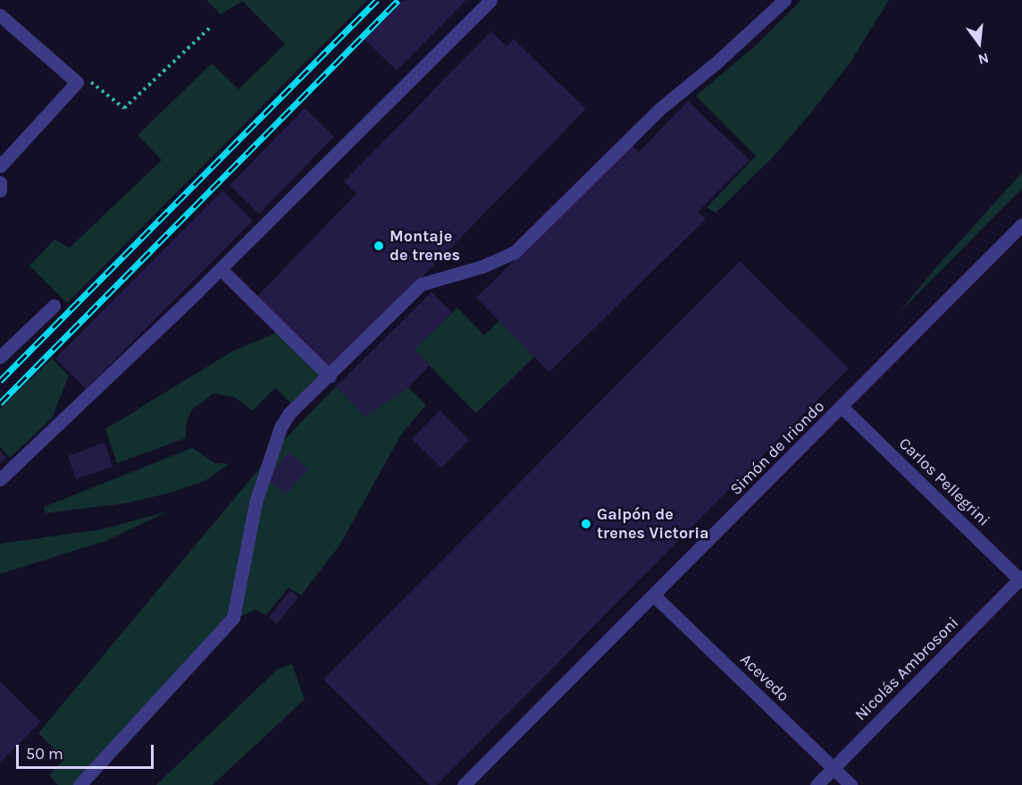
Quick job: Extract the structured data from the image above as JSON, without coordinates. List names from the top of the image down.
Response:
{
  "streets": {
    "street": [
      "Simón de Iriondo",
      "Carlos Pellegrini",
      "Nicolás Ambrosoni",
      "Acevedo"
    ]
  },
  "crossings": [
    ["Simón de Iriondo", "Carlos Pellegrini"],
    ["Simón de Iriondo", "Acevedo"],
    ["Carlos Pellegrini", "Nicolás Ambrosoni"],
    ["Nicolás Ambrosoni", "Acevedo"]
  ],
  "places": ["Montaje de trenes", "Galpón de trenes Victoria"],
  "scale_bar": "50 m",
  "north": "bottom"
}
